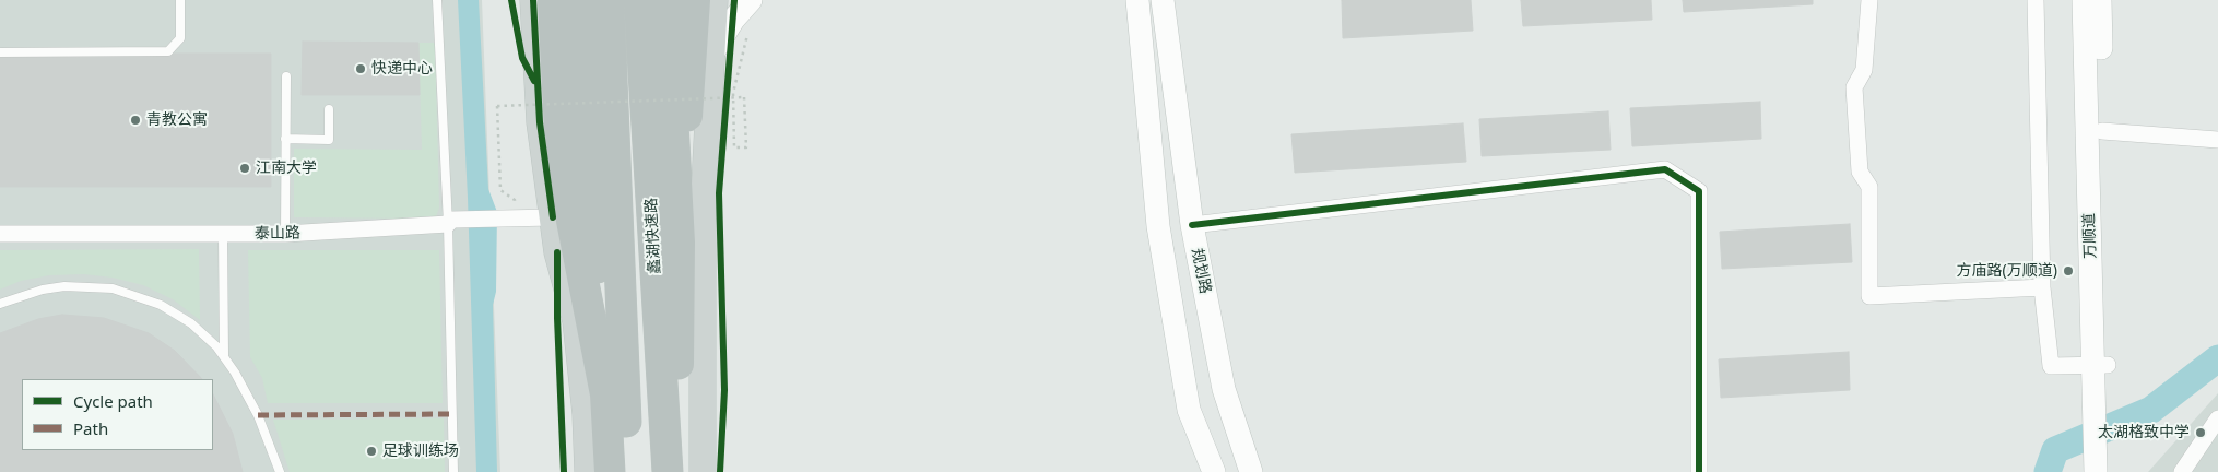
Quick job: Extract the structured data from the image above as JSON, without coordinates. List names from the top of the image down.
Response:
{
  "streets": {
    "highway": ["蠡湖快速路"],
    "street": ["泰山路", "万顺道", "规划路"]
  },
  "places": [
    "快递中心",
    "青教公寓",
    "江南大学",
    "方庙路(万顺道)",
    "太湖格致中学",
    "足球训练场"
  ],
  "legend": ["Cycle path", "Path"]
}
